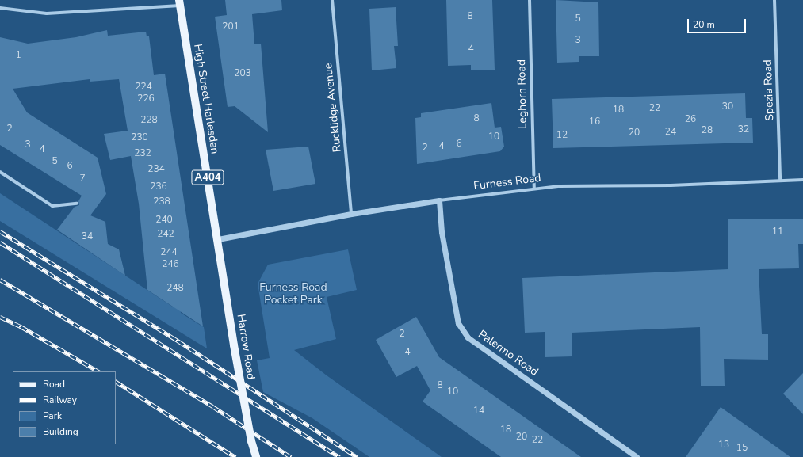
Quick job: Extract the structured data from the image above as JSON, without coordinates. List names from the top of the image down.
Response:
{
  "streets": {
    "main road": ["High Street Harlesden", "A404", "Harrow Road"],
    "street": [
      "Spezia Road",
      "Leghorn Road",
      "Rucklidge Avenue",
      "Furness Road",
      "Palermo Road"
    ]
  },
  "crossings": [
    ["Spezia Road", "Furness Road"],
    ["Leghorn Road", "Furness Road"],
    ["High Street Harlesden", "Furness Road"],
    ["High Street Harlesden", "Harrow Road"],
    ["Rucklidge Avenue", "Furness Road"],
    ["Furness Road", "Harrow Road"],
    ["Furness Road", "Palermo Road"]
  ],
  "parks": ["Furness Road Pocket Park"],
  "house_numbers": [
    "8",
    "5",
    "201",
    "3",
    "4",
    "1",
    "203",
    "224",
    "226",
    "30",
    "22",
    "18",
    "8",
    "26",
    "228",
    "16",
    "2",
    "32",
    "28",
    "24",
    "20",
    "12",
    "10",
    "230",
    "6",
    "3",
    "4",
    "2",
    "4",
    "232",
    "5",
    "6",
    "234",
    "7",
    "236",
    "238",
    "240",
    "11",
    "242",
    "34",
    "244",
    "246",
    "248",
    "2",
    "4",
    "8",
    "10",
    "14",
    "18",
    "20",
    "22",
    "13",
    "15"
  ],
  "legend": [
    "Road",
    "Railway",
    "Park",
    "Building"
  ],
  "scale_bar": "20 m"
}
